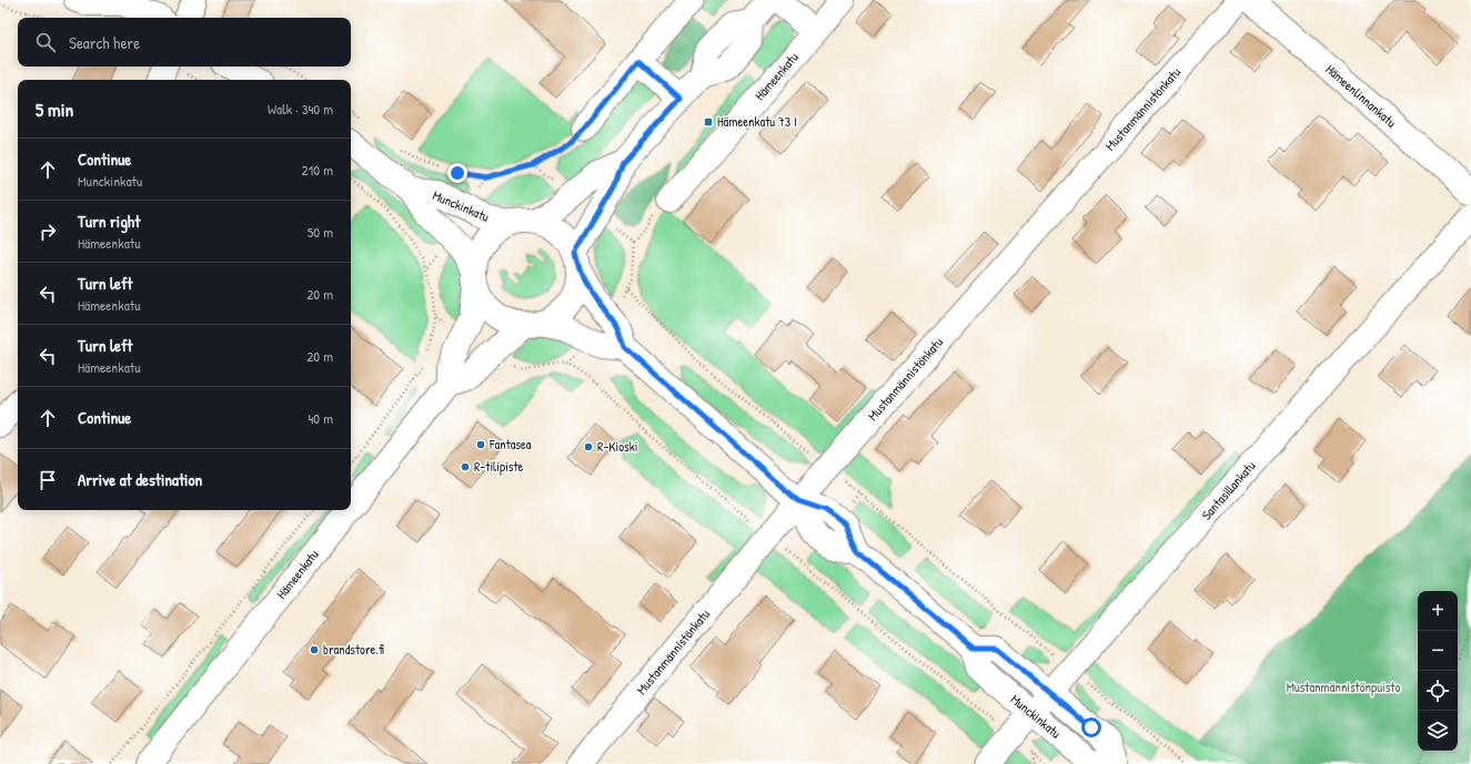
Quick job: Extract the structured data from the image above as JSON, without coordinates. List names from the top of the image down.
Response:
{
  "streets": {
    "street": [
      "Hämeenkatu",
      "Hämeenlinnankatu",
      "Mustanmännistönkatu",
      "Munckinkatu",
      "Santasillankatu"
    ]
  },
  "crossings": [
    ["Hämeenkatu", "Munckinkatu"],
    ["Munckinkatu", "Santasillankatu"]
  ],
  "parks": ["Mustanmännistönpuisto"],
  "places": {
    "transit": ["Hämeenkatu 73 I"],
    "other": [
      "Fantasea",
      "R-Kioski",
      "R-tilipiste",
      "brandstore.fi"
    ]
  },
  "page": {
    "search": "Search here",
    "heading": ["5 min", "Walk · 340 m"],
    "list": [
      ["Continue", "Munckinkatu", "210 m"],
      ["Turn right", "Hämeenkatu", "50 m"],
      ["Turn left", "Hämeenkatu", "20 m"],
      ["Turn left", "Hämeenkatu", "20 m"],
      ["Continue", "40 m"],
      "Arrive at destination"
    ],
    "map_buttons": ["+", "−"]
  }
}
